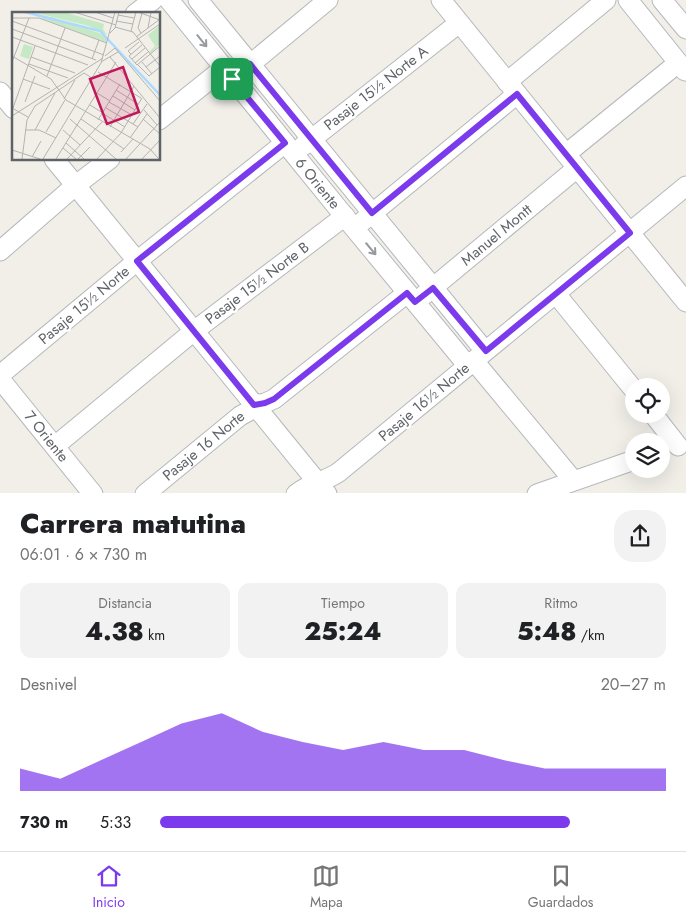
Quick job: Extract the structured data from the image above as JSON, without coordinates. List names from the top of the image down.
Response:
{
  "streets": {
    "street": [
      "Pasaje 15½ Norte A",
      "6 Oriente",
      "Manuel Montt",
      "Pasaje 15½ Norte B",
      "Pasaje 15½ Norte",
      "Pasaje 16½ Norte",
      "7 Oriente",
      "Pasaje 16 Norte"
    ]
  },
  "crossings": [
    ["Pasaje 15½ Norte A", "6 Oriente"],
    ["Pasaje 15½ Norte A", "Pasaje 15½ Norte"],
    ["6 Oriente", "Manuel Montt"],
    ["6 Oriente", "Pasaje 15½ Norte B"],
    ["6 Oriente", "Pasaje 15½ Norte"],
    ["6 Oriente", "Pasaje 16½ Norte"],
    ["6 Oriente", "Pasaje 16 Norte"],
    ["Manuel Montt", "Pasaje 16 Norte"],
    ["Pasaje 15½ Norte B", "7 Oriente"]
  ],
  "page": {
    "heading": ["Carrera matutina", "06:01 · 6 × 730 m"],
    "stats": [
      ["Distancia", "4.38 km"],
      ["Tiempo", "25:24"],
      ["Ritmo", "5:48 /km"]
    ],
    "chart": ["Desnivel", "20–27 m"],
    "list": [
      {
        "name": "730 m",
        "note": "5:33"
      }
    ],
    "tabs": ["Inicio", "Mapa", "Guardados"]
  }
}
